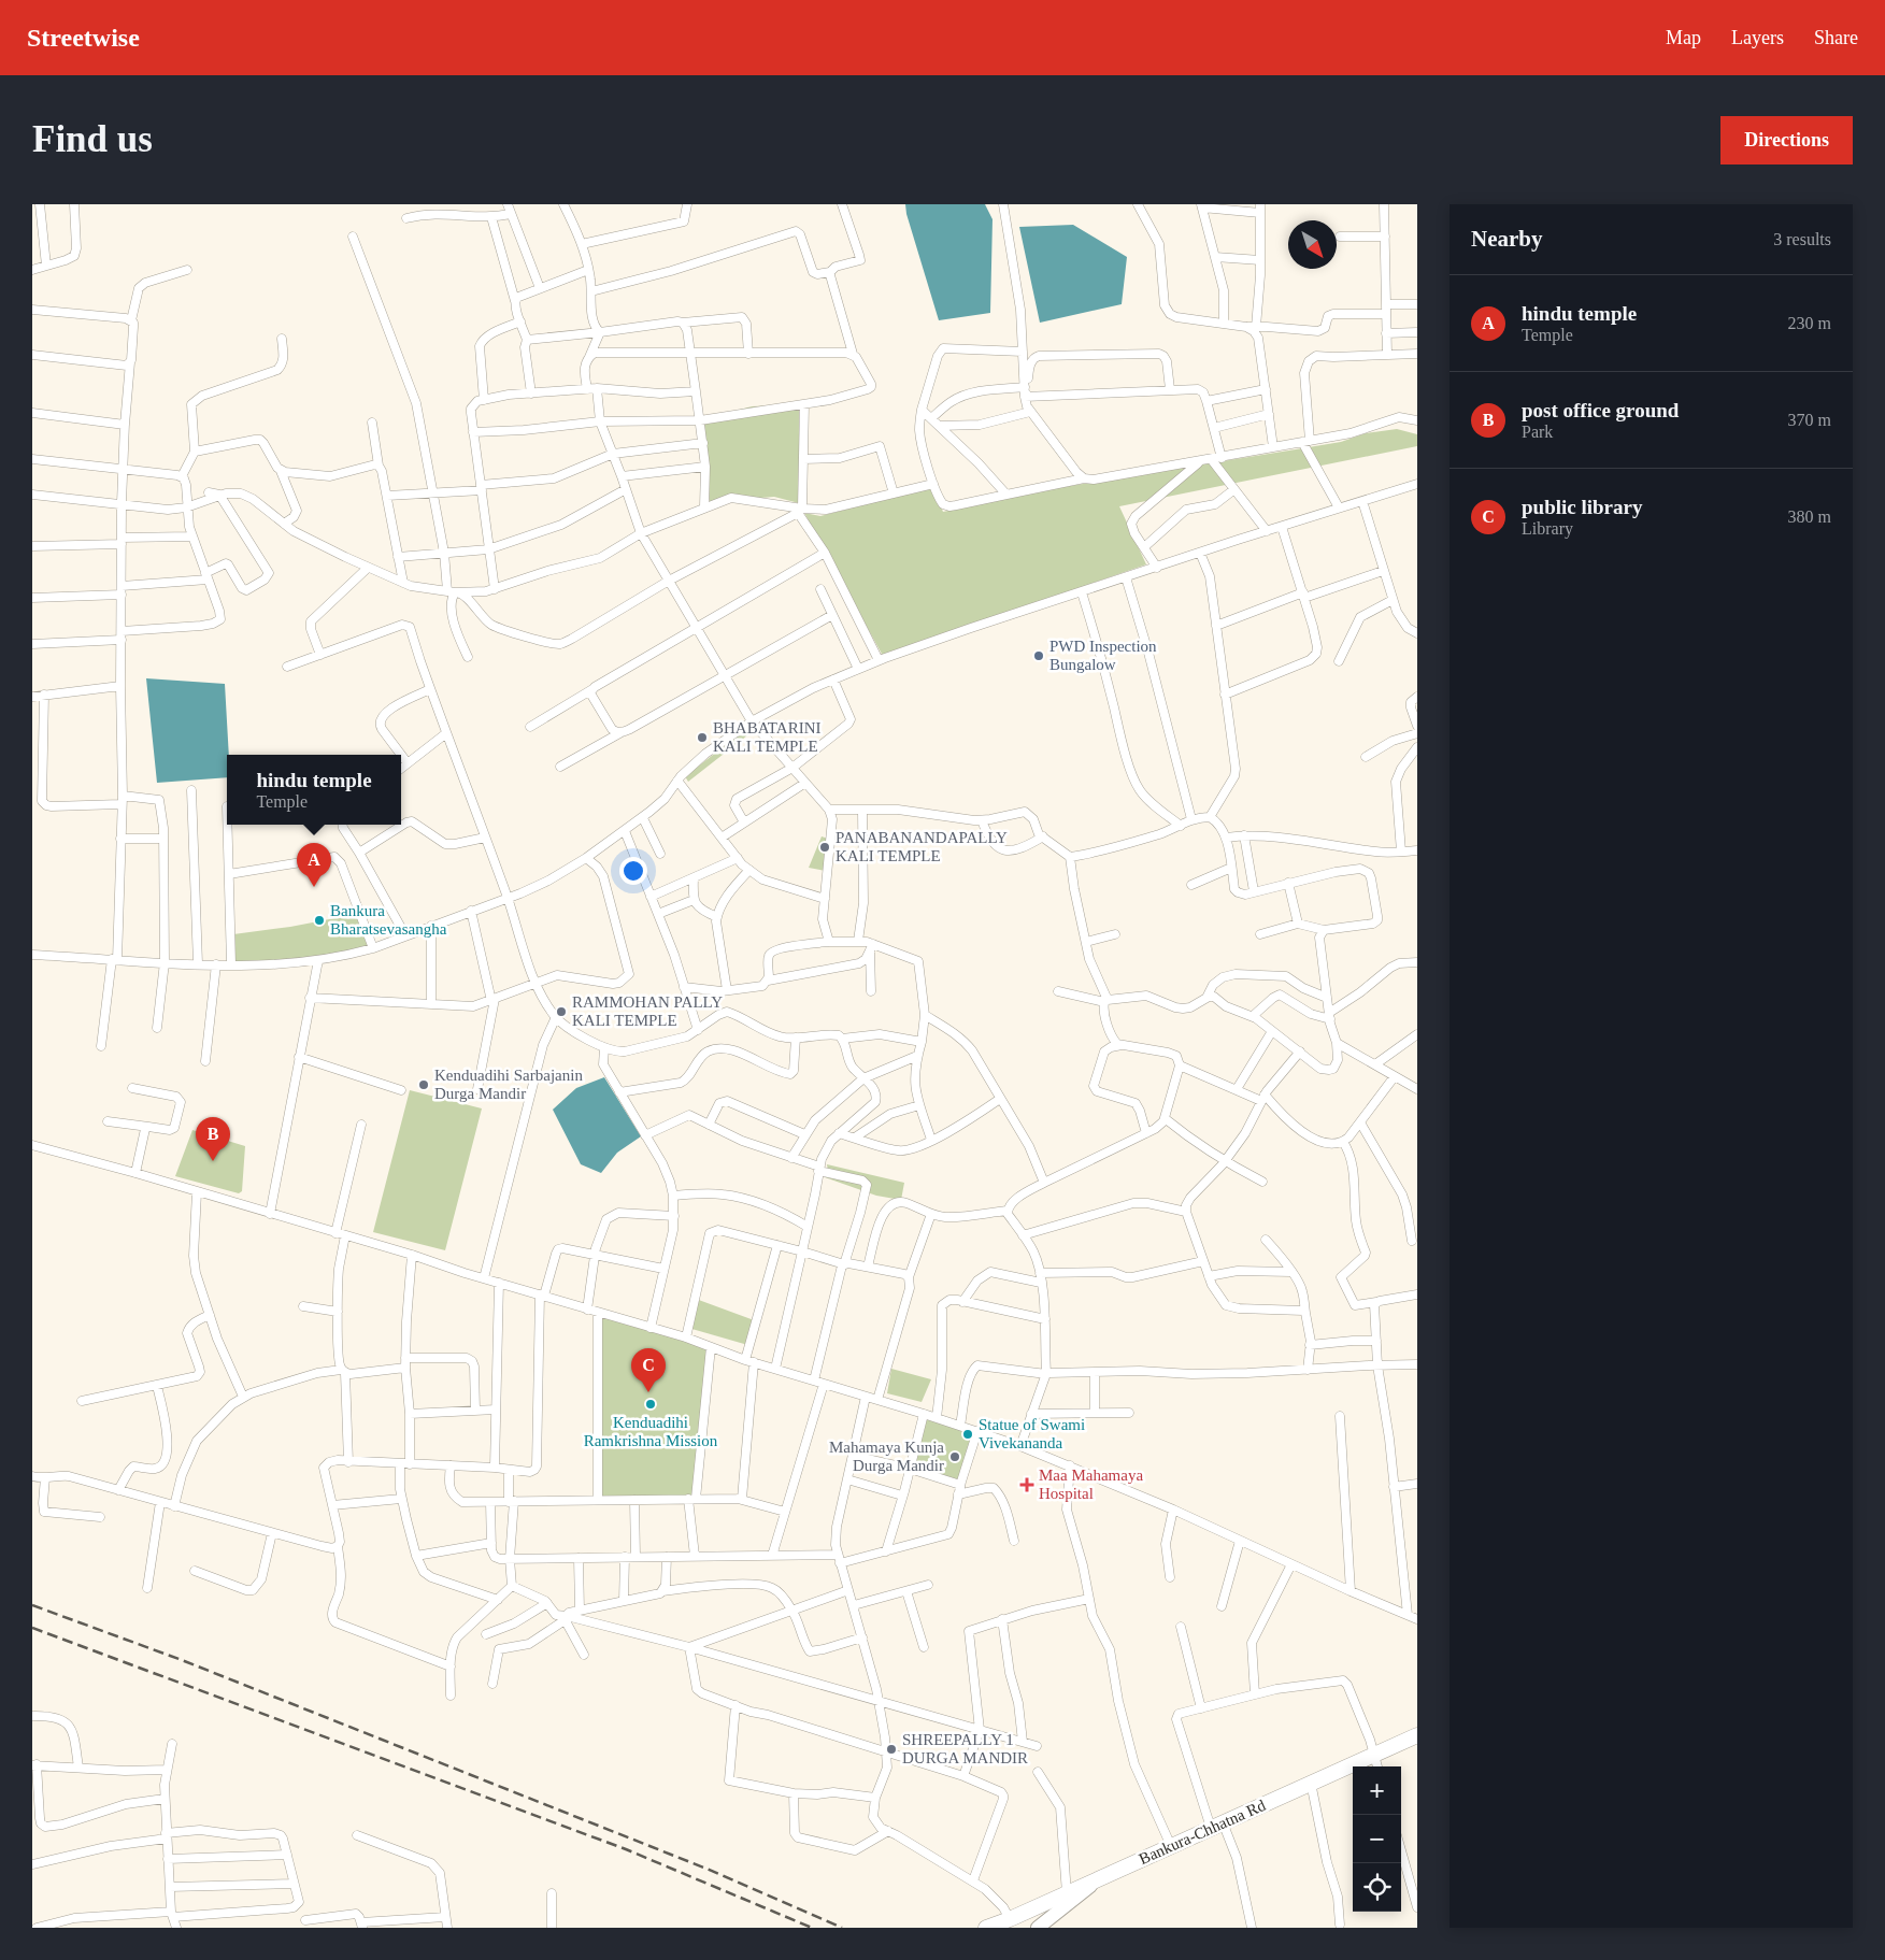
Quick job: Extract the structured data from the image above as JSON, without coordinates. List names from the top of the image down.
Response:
{
  "streets": {
    "highway": ["Bankura-Chhatna Rd"]
  },
  "places": {
    "other": [
      "PWD Inspection Bungalow",
      "BHABATARINI KALI TEMPLE",
      "PANABANANDAPALLY KALI TEMPLE",
      "Bankura Bharatsevasangha",
      "RAMMOHAN PALLY KALI TEMPLE",
      "Kenduadihi Sarbajanin Durga Mandir",
      "Kenduadihi Ramkrishna Mission",
      "Statue of Swami Vivekananda",
      "Mahamaya Kunja Durga Mandir",
      "SHREEPALLY 1 DURGA MANDIR"
    ],
    "health": ["Maa Mahamaya Hospital"]
  },
  "north": "bottom right",
  "page": {
    "header": "Streetwise",
    "nav": ["Map", "Layers", "Share"],
    "buttons": "Directions",
    "title": "Find us",
    "heading": ["Nearby", "3 results"],
    "list": [
      {
        "mark": "A",
        "name": "hindu temple",
        "note": "Temple",
        "value": "230 m"
      },
      {
        "mark": "B",
        "name": "post office ground",
        "note": "Park",
        "value": "370 m"
      },
      {
        "mark": "C",
        "name": "public library",
        "note": "Library",
        "value": "380 m"
      }
    ],
    "popup": ["hindu temple", "Temple"],
    "pins": ["A", "B", "C"],
    "map_buttons": ["+", "−"]
  }
}
